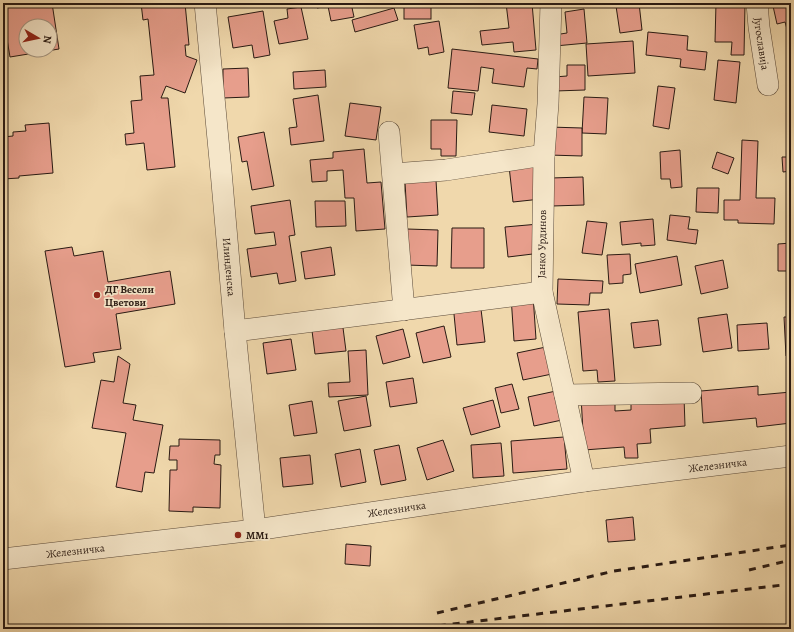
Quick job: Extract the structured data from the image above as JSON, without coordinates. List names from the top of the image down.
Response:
{
  "streets": {
    "street": [
      "Југославија",
      "Јанко Урдинов",
      "Илинденска",
      "Железничка"
    ]
  },
  "crossings": [
    ["Јанко Урдинов", "Железничка"],
    ["Илинденска", "Железничка"]
  ],
  "places": ["ДГ Весели Цветови", "MM1"],
  "north": "right"
}
